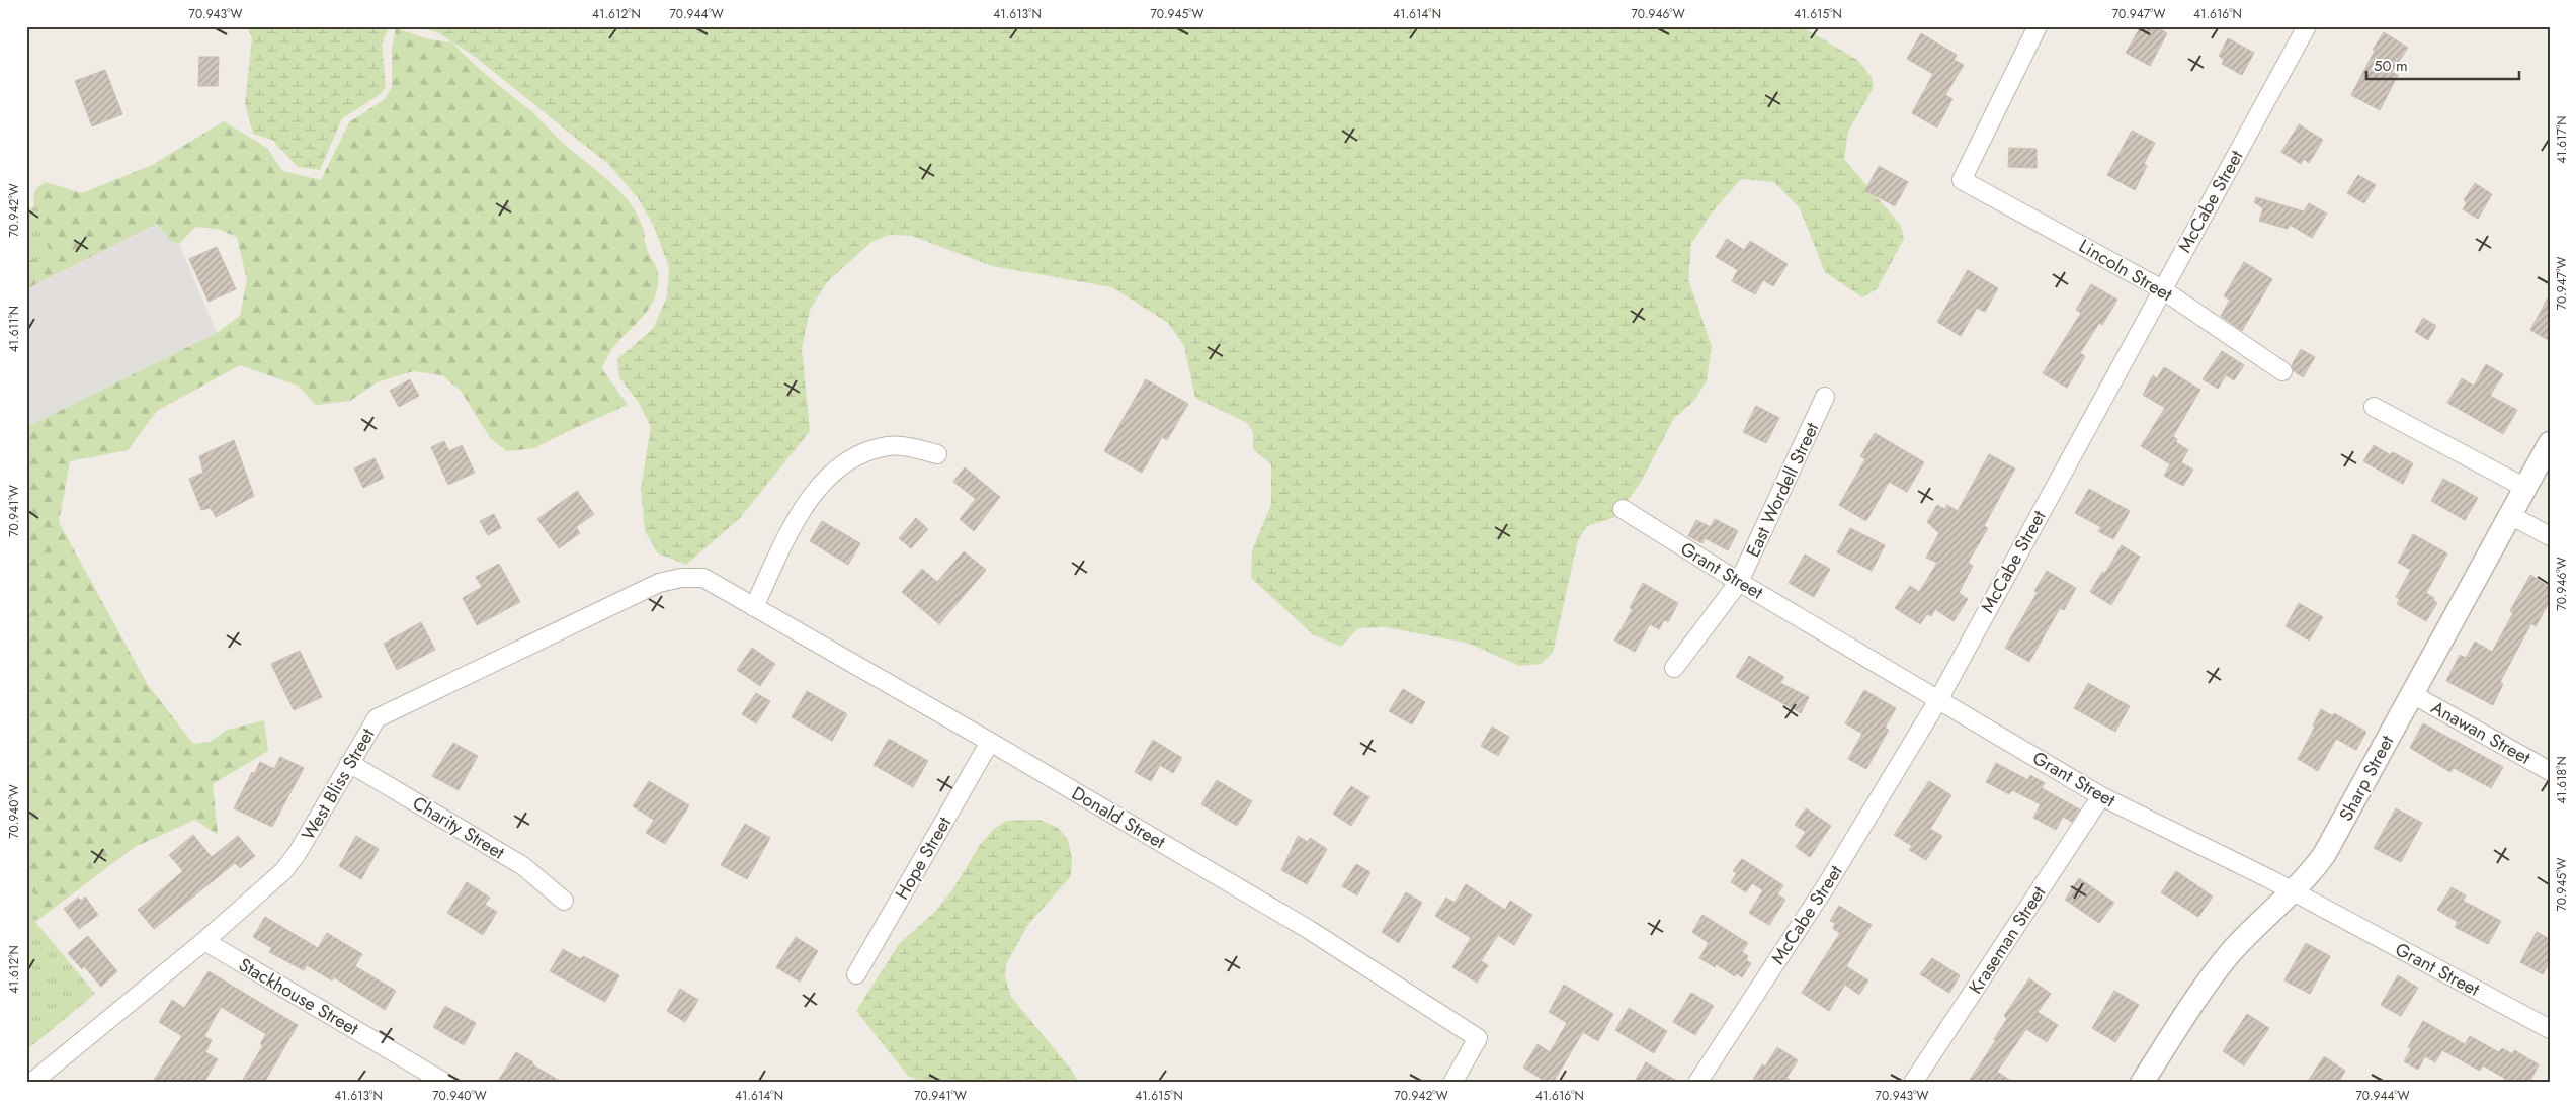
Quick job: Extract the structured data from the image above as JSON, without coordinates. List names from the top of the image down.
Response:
{
  "streets": {
    "street": [
      "McCabe Street",
      "Lincoln Street",
      "East Wordell Street",
      "Grant Street",
      "Anawan Street",
      "Sharp Street",
      "West Bliss Street",
      "Donald Street",
      "Charity Street",
      "Hope Street",
      "Kraseman Street",
      "Stackhouse Street"
    ]
  },
  "crossings": [
    ["McCabe Street", "Lincoln Street"],
    ["McCabe Street", "Grant Street"],
    ["East Wordell Street", "Grant Street"],
    ["Grant Street", "Sharp Street"],
    ["Grant Street", "Kraseman Street"],
    ["Anawan Street", "Sharp Street"],
    ["West Bliss Street", "Donald Street"],
    ["West Bliss Street", "Charity Street"],
    ["West Bliss Street", "Stackhouse Street"],
    ["Donald Street", "Hope Street"]
  ],
  "scale_bar": "50 m",
  "coordinates": [
    "70.943°W",
    "41.612°N",
    "70.944°W",
    "41.613°N",
    "70.945°W",
    "41.614°N",
    "70.946°W",
    "41.615°N",
    "70.947°W",
    "41.616°N",
    "41.617°N",
    "70.942°W",
    "41.611°N",
    "70.941°W",
    "41.618°N",
    "70.940°W"
  ]
}
